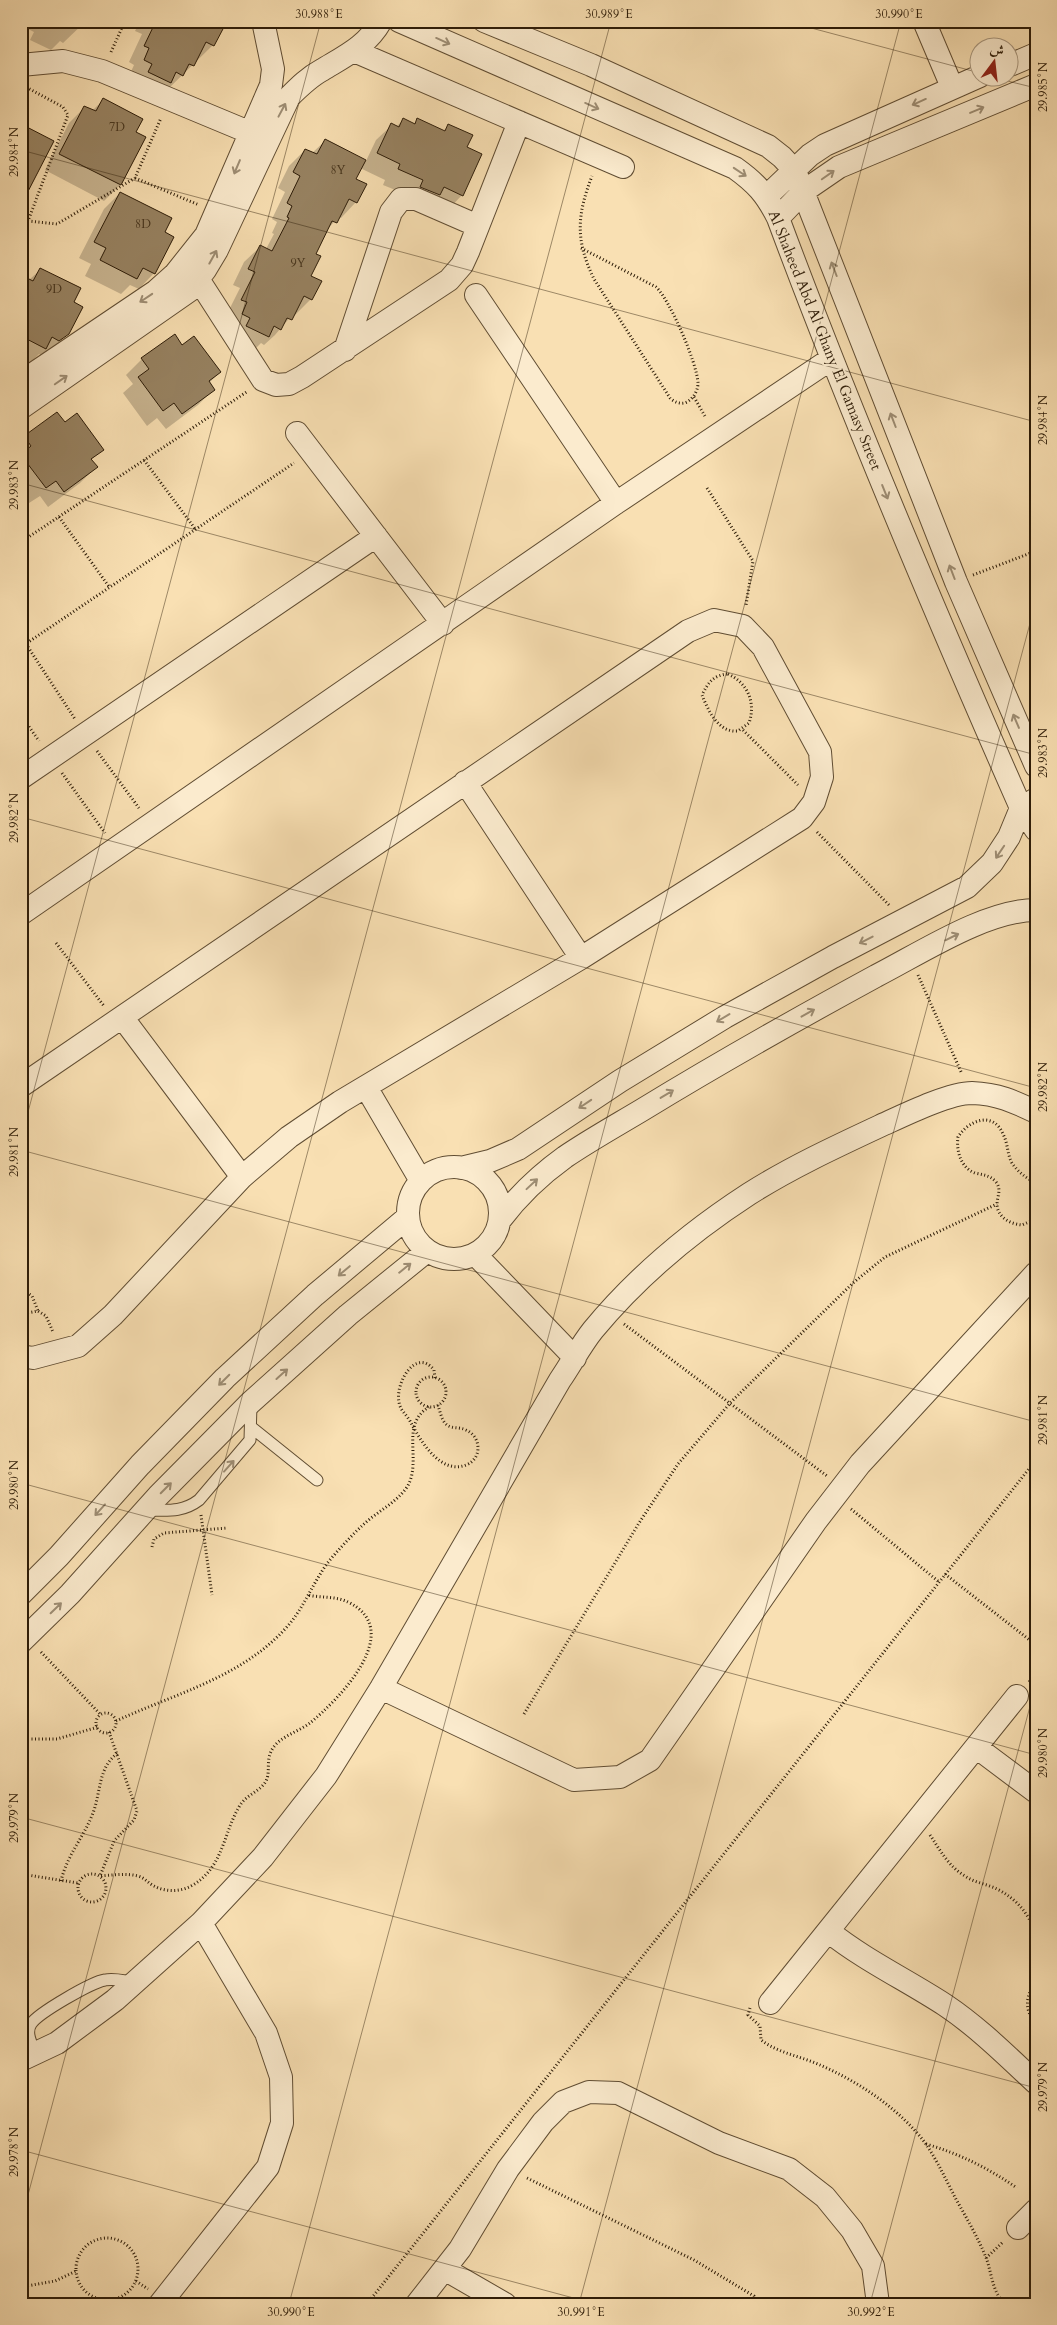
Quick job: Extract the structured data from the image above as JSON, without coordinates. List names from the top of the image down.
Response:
{
  "streets": {
    "street": ["Al Shaheed Abd Al Ghany El Gamasy Street"]
  },
  "house_numbers": [
    "7D",
    "8Y",
    "8D",
    "9Y",
    "9D"
  ],
  "north": "top",
  "coordinates": [
    "30.988°E",
    "30.989°E",
    "30.990°E",
    "29.985°N",
    "29.984°N",
    "29.983°N",
    "29.982°N",
    "29.981°N",
    "29.980°N",
    "29.979°N",
    "29.978°N",
    "30.991°E",
    "30.992°E"
  ]
}
